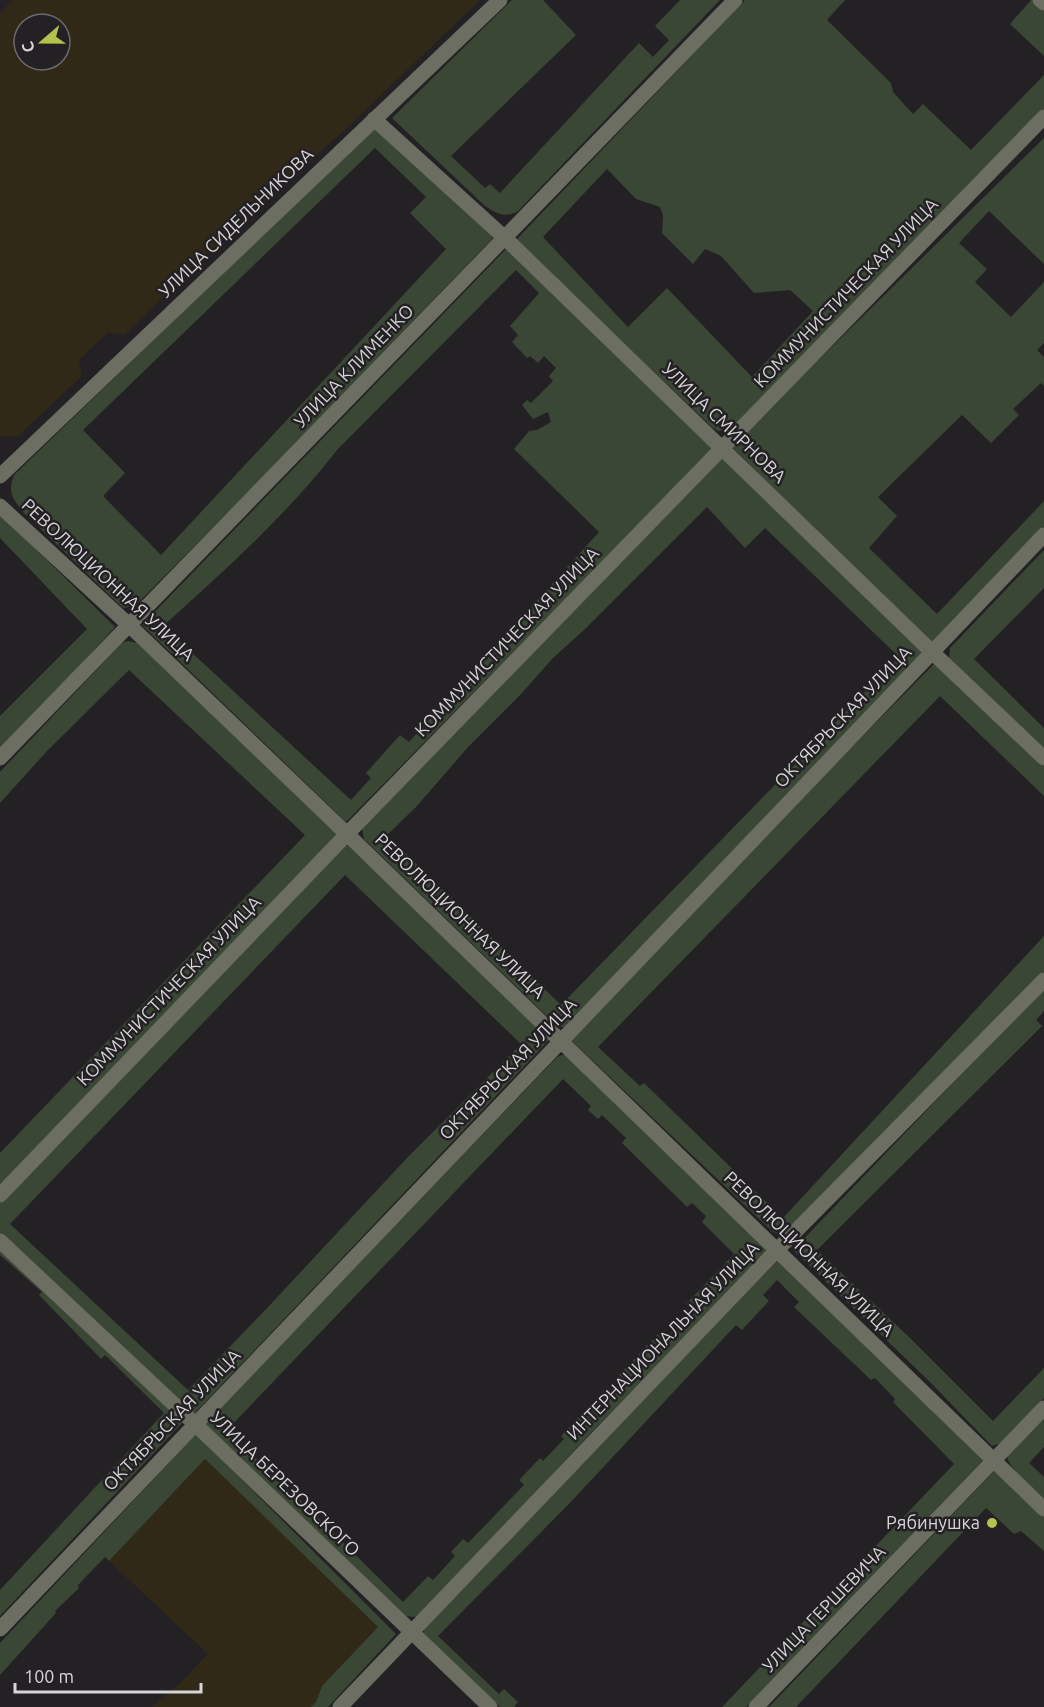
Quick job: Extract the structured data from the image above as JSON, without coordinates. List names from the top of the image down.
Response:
{
  "streets": {
    "street": [
      "УЛИЦА СИДЕЛЬНИКОВА",
      "КОММУНИСТИЧЕСКАЯ УЛИЦА",
      "УЛИЦА КЛИМЕНКО",
      "УЛИЦА СМИРНОВА",
      "РЕВОЛЮЦИОННАЯ УЛИЦА",
      "ОКТЯБРЬСКАЯ УЛИЦА",
      "ИНТЕРНАЦИОНАЛЬНАЯ УЛИЦА",
      "УЛИЦА БЕРЕЗОВСКОГО",
      "УЛИЦА ГЕРШЕВИЧА"
    ]
  },
  "crossings": [
    ["УЛИЦА СИДЕЛЬНИКОВА", "УЛИЦА СМИРНОВА"],
    ["КОММУНИСТИЧЕСКАЯ УЛИЦА", "УЛИЦА СМИРНОВА"],
    ["КОММУНИСТИЧЕСКАЯ УЛИЦА", "РЕВОЛЮЦИОННАЯ УЛИЦА"],
    ["УЛИЦА КЛИМЕНКО", "УЛИЦА СМИРНОВА"],
    ["УЛИЦА КЛИМЕНКО", "РЕВОЛЮЦИОННАЯ УЛИЦА"],
    ["УЛИЦА СМИРНОВА", "ОКТЯБРЬСКАЯ УЛИЦА"],
    ["РЕВОЛЮЦИОННАЯ УЛИЦА", "ОКТЯБРЬСКАЯ УЛИЦА"],
    ["РЕВОЛЮЦИОННАЯ УЛИЦА", "ИНТЕРНАЦИОНАЛЬНАЯ УЛИЦА"],
    ["РЕВОЛЮЦИОННАЯ УЛИЦА", "УЛИЦА ГЕРШЕВИЧА"],
    ["ОКТЯБРЬСКАЯ УЛИЦА", "УЛИЦА БЕРЕЗОВСКОГО"],
    ["ИНТЕРНАЦИОНАЛЬНАЯ УЛИЦА", "УЛИЦА БЕРЕЗОВСКОГО"]
  ],
  "places": ["Рябинушка"],
  "scale_bar": "100 m",
  "north": "left"
}
